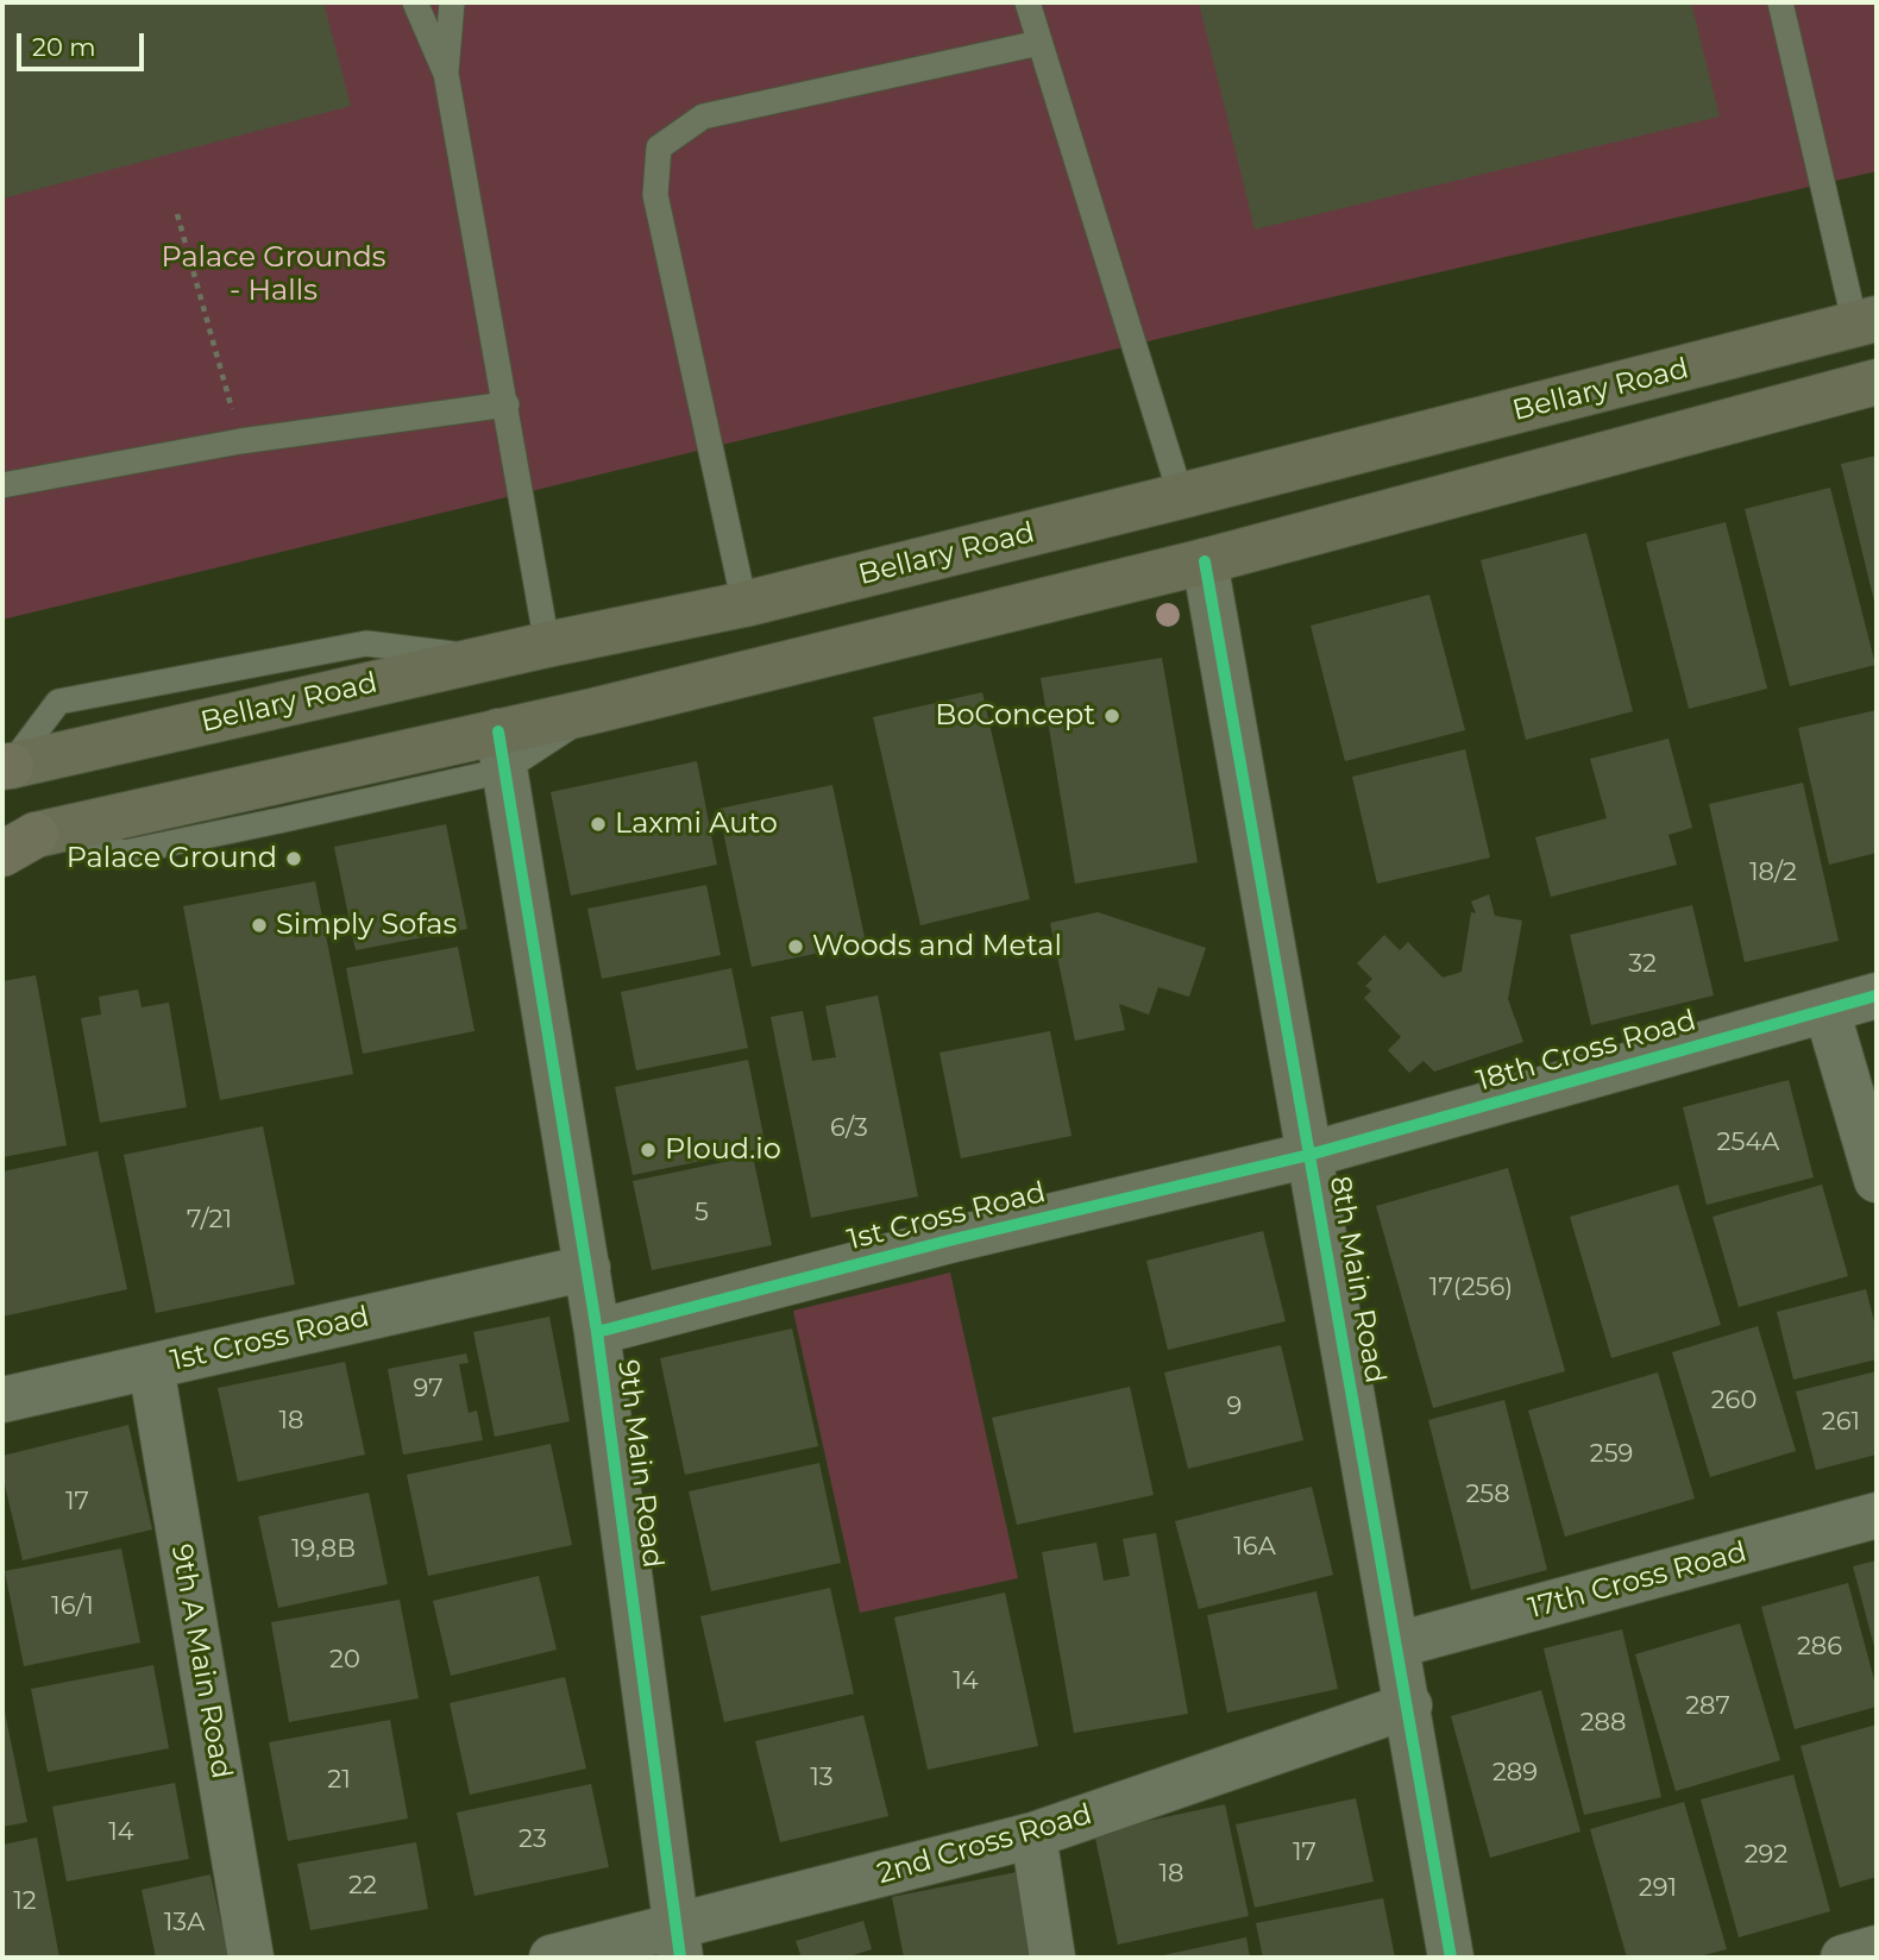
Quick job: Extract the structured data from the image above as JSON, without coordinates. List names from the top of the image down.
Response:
{
  "streets": {
    "main road": ["Bellary Road"],
    "street": [
      "18th Cross Road",
      "1st Cross Road",
      "8th Main Road",
      "9th Main Road",
      "17th Cross Road",
      "9th A Main Road",
      "2nd Cross Road"
    ]
  },
  "crossings": [
    ["18th Cross Road", "1st Cross Road"],
    ["18th Cross Road", "8th Main Road"],
    ["1st Cross Road", "8th Main Road"],
    ["1st Cross Road", "9th Main Road"],
    ["1st Cross Road", "9th A Main Road"],
    ["8th Main Road", "17th Cross Road"],
    ["8th Main Road", "2nd Cross Road"],
    ["9th Main Road", "2nd Cross Road"]
  ],
  "parks": ["Palace Grounds - Halls"],
  "places": [
    "BoConcept",
    "Laxmi Auto",
    "Palace Ground",
    "Simply Sofas",
    "Woods and Metal",
    "Ploud.io"
  ],
  "house_numbers": [
    "18/2",
    "32",
    "6/3",
    "254A",
    "5",
    "7/21",
    "17(256)",
    "97",
    "260",
    "9",
    "18",
    "261",
    "259",
    "258",
    "17",
    "16A",
    "19,8B",
    "16/1",
    "286",
    "20",
    "14",
    "287",
    "288",
    "289",
    "13",
    "21",
    "14",
    "23",
    "17",
    "292",
    "18",
    "22",
    "291",
    "12",
    "13A"
  ],
  "scale_bar": "20 m"
}
